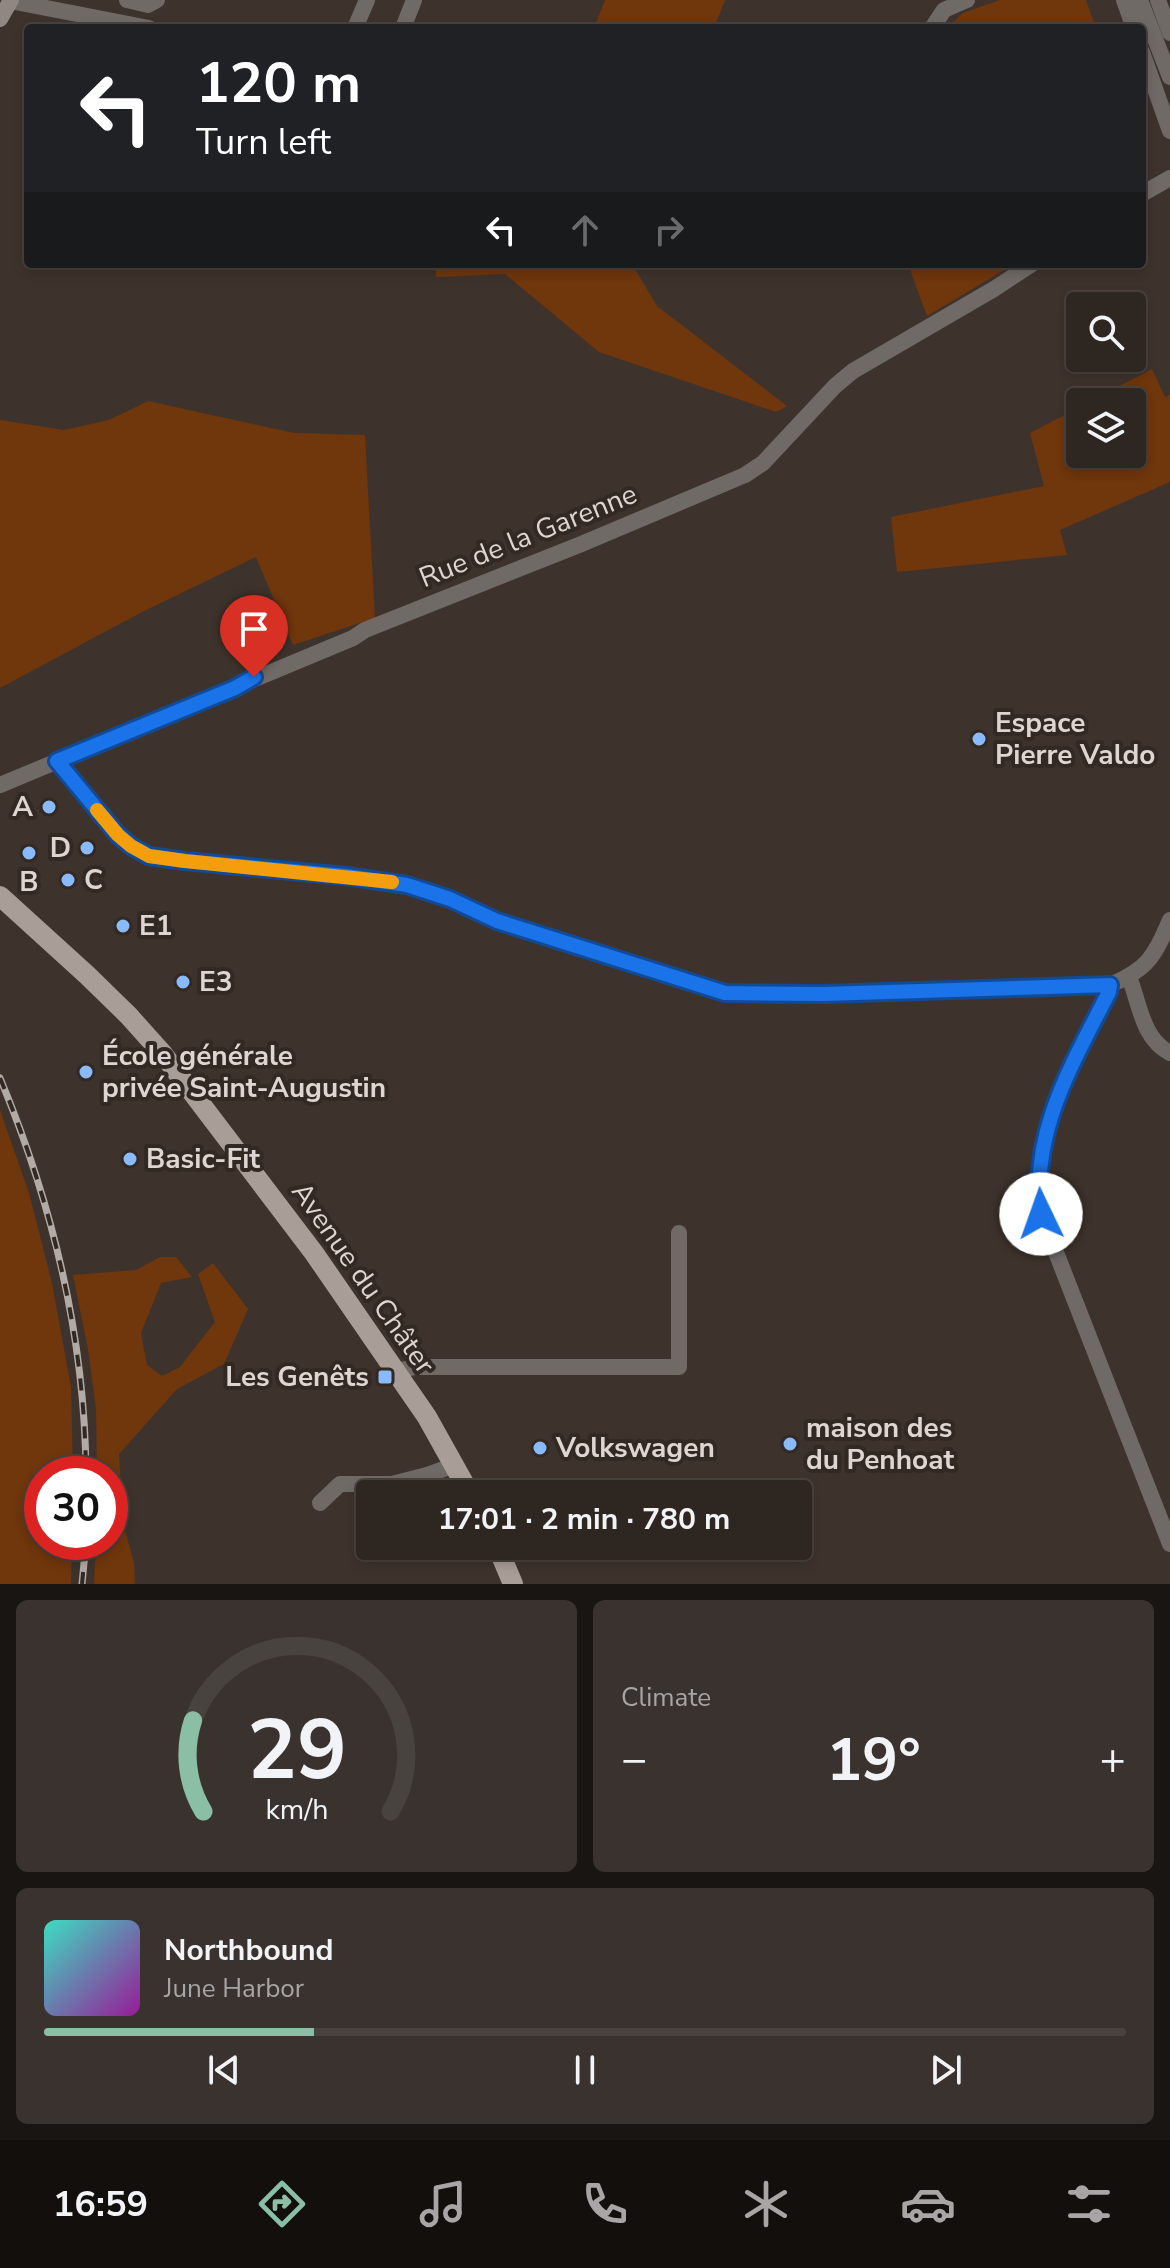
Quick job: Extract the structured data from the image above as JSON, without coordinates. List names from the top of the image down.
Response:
{
  "streets": {
    "main road": ["Avenue du Châter"],
    "street": ["Rue de la Garenne"]
  },
  "places": {
    "other": [
      "Espace Pierre Valdo",
      "A",
      "D",
      "B",
      "C",
      "E1",
      "E3",
      "École générale privée Saint-Augustin",
      "Basic-Fit",
      "maison des du Penhoat",
      "Volkswagen"
    ],
    "transit": ["Les Genêts"]
  },
  "page": {
    "turn": ["120 m", "Turn left"],
    "limit": "30",
    "trip": "17:01 · 2 min · 780 m",
    "tile": "Climate",
    "heat": ["−", "19°", "+"],
    "song": ["Northbound", "June Harbor"],
    "tabs": "16:59",
    "gauge": ["29", "km/h"]
  }
}
